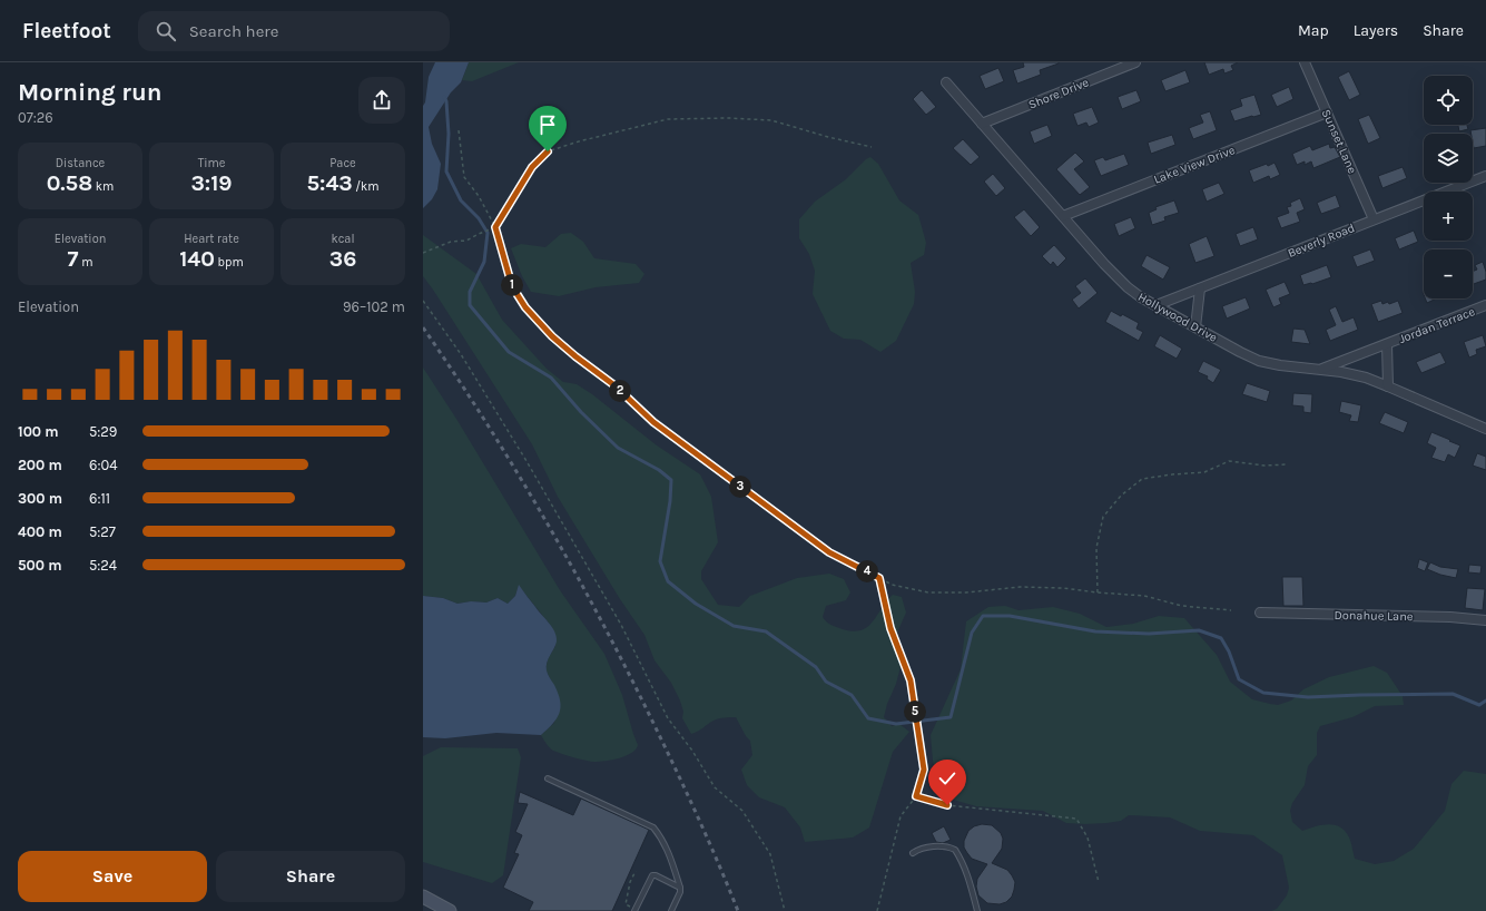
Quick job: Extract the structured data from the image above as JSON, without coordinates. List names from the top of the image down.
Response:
{
  "streets": {
    "street": [
      "Shore Drive",
      "Sunset Lane",
      "Lake View Drive",
      "Beverly Road",
      "Hollywood Drive",
      "Jordan Terrace",
      "Donahue Lane"
    ]
  },
  "crossings": [
    ["Shore Drive", "Hollywood Drive"],
    ["Sunset Lane", "Lake View Drive"],
    ["Sunset Lane", "Beverly Road"],
    ["Lake View Drive", "Hollywood Drive"],
    ["Beverly Road", "Hollywood Drive"],
    ["Hollywood Drive", "Jordan Terrace"]
  ],
  "page": {
    "header": "Fleetfoot",
    "search": "Search here",
    "nav": ["Map", "Layers", "Share"],
    "heading": ["Morning run", "07:26"],
    "map_buttons": ["+", "−"],
    "stats": [
      ["Distance", "0.58 km"],
      ["Time", "3:19"],
      ["Pace", "5:43 /km"],
      ["Elevation", "7 m"],
      ["Heart rate", "140 bpm"],
      ["kcal", "36"]
    ],
    "pins": [
      "1",
      "2",
      "3",
      "4",
      "5"
    ],
    "chart": ["Elevation", "96–102 m"],
    "list": [
      {
        "name": "100 m",
        "note": "5:29"
      },
      {
        "name": "200 m",
        "note": "6:04"
      },
      {
        "name": "300 m",
        "note": "6:11"
      },
      {
        "name": "400 m",
        "note": "5:27"
      },
      {
        "name": "500 m",
        "note": "5:24"
      }
    ],
    "buttons": ["Save", "Share"]
  }
}
